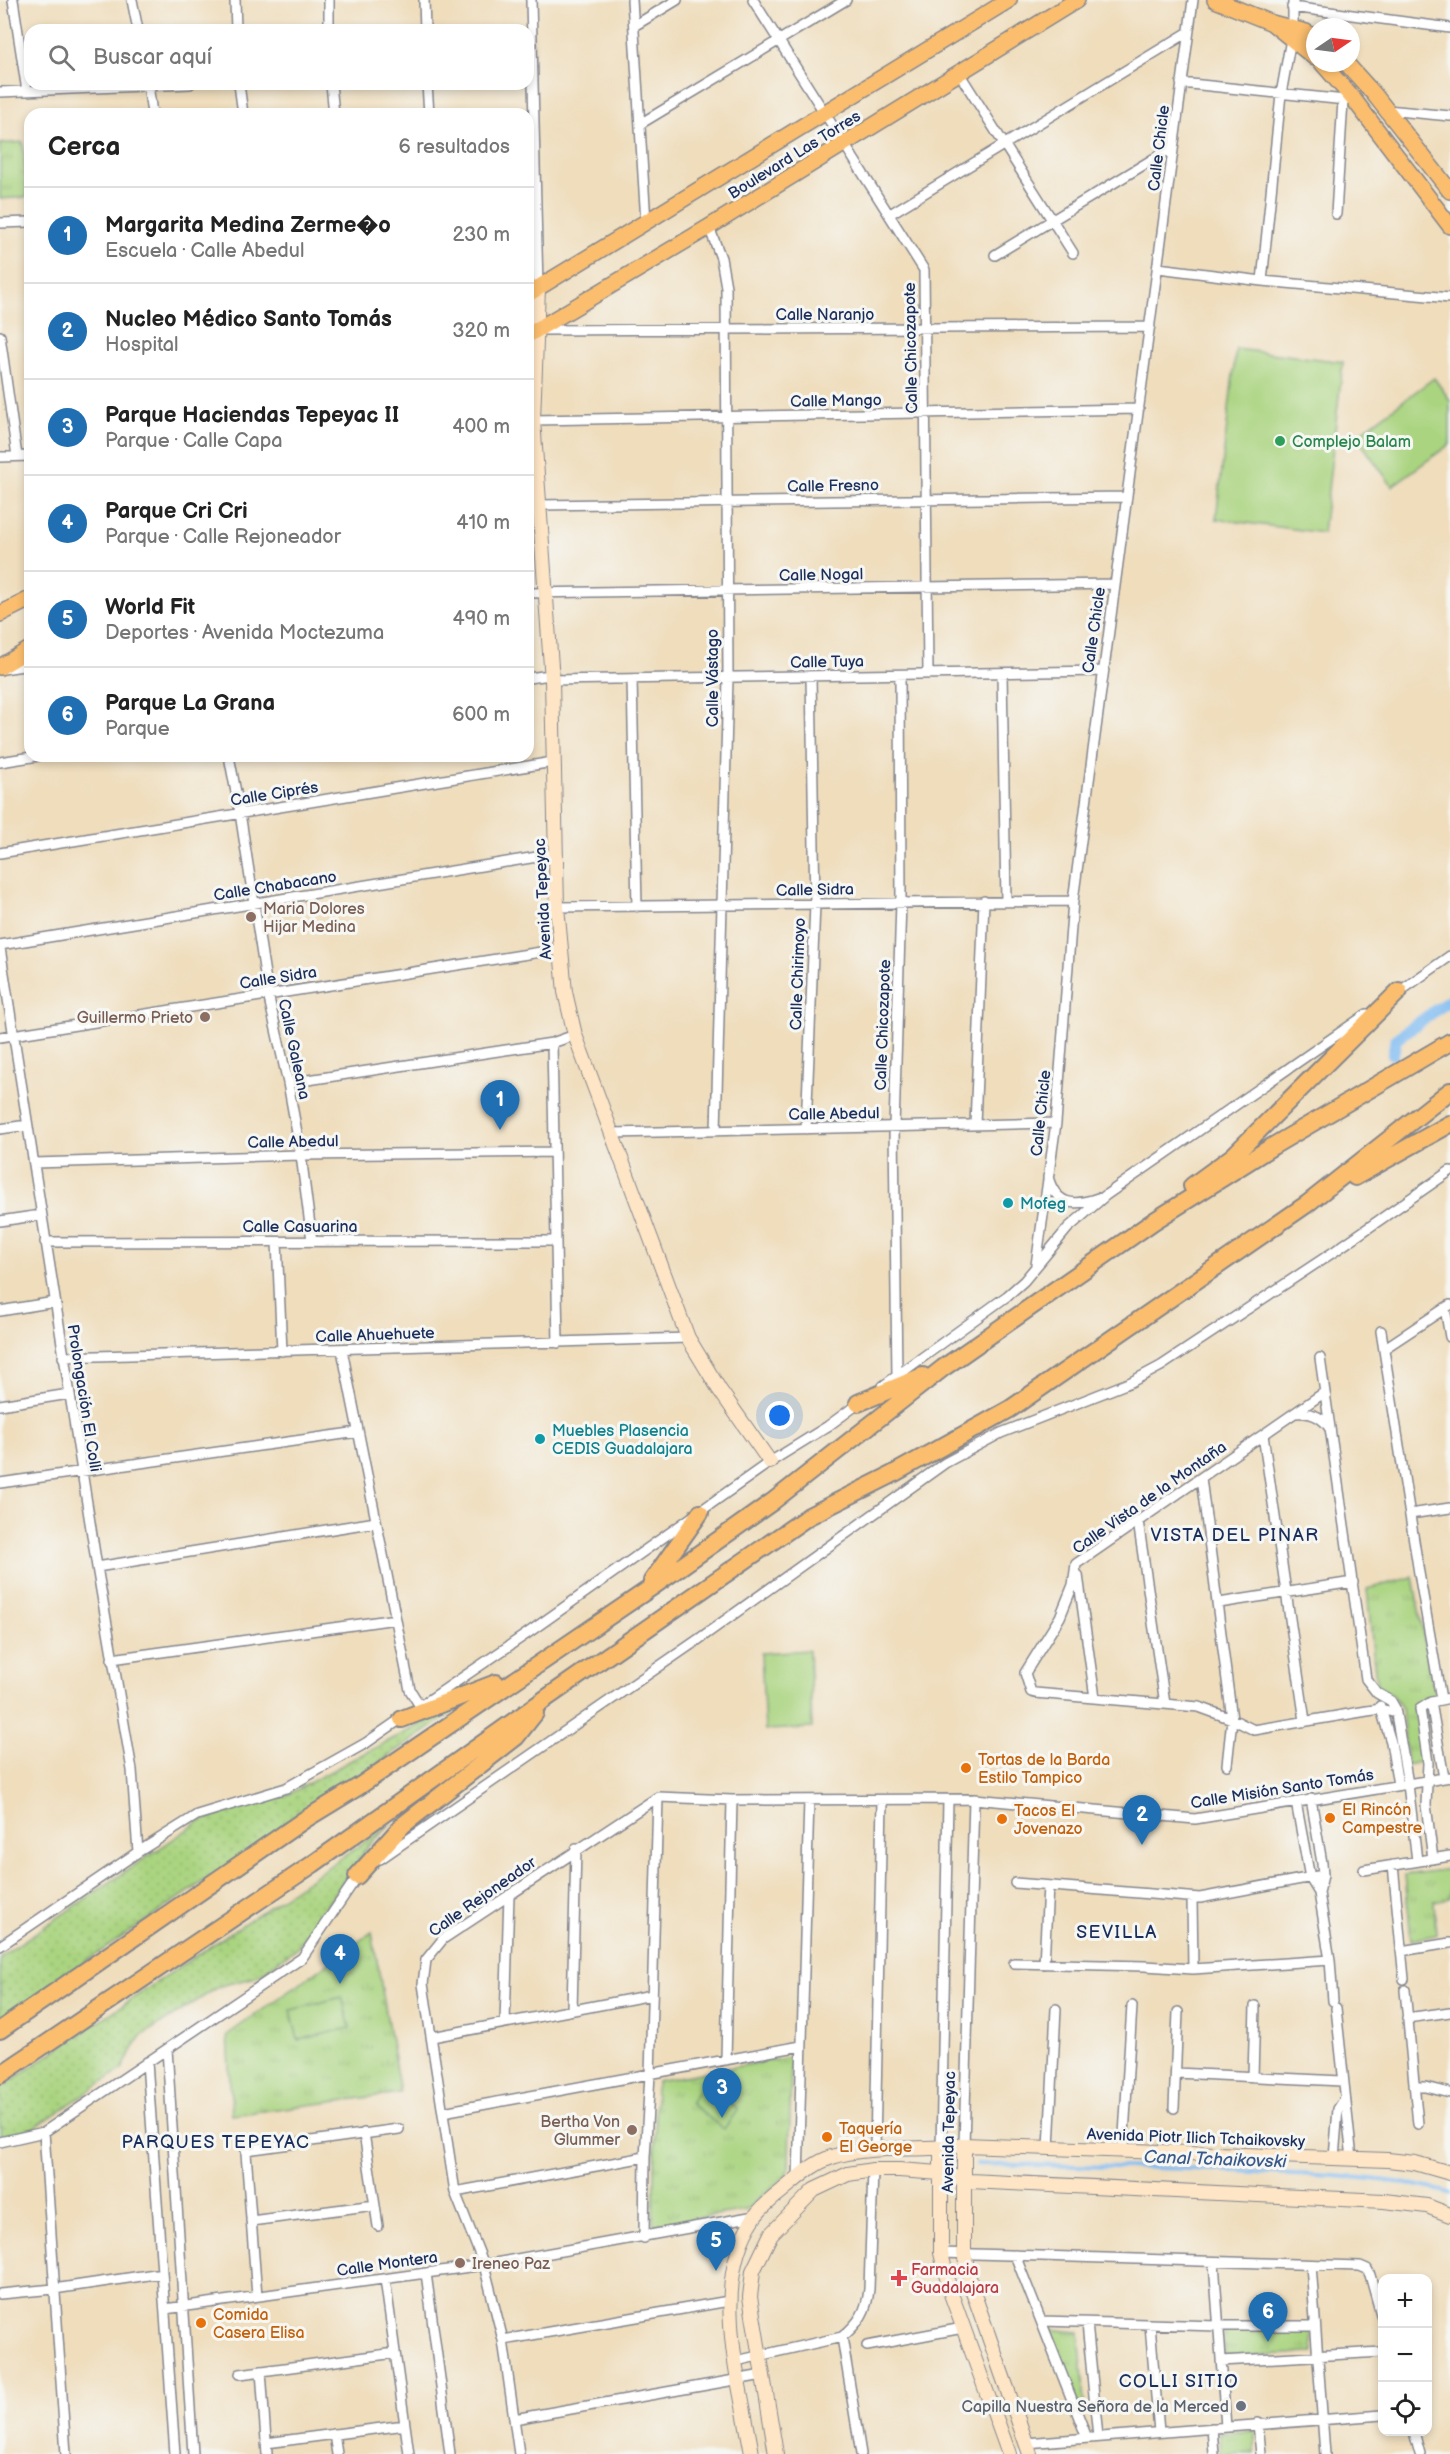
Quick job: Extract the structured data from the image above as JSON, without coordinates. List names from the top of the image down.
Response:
{
  "streets": {
    "main road": ["Boulevard Las Torres"],
    "street": [
      "Calle Chicle",
      "Calle Naranjo",
      "Calle Chicozapote",
      "Calle Mango",
      "Calle Fresno",
      "Calle Nogal",
      "Calle Tuya",
      "Calle Vástago",
      "Calle Ciprés",
      "Calle Chabacano",
      "Calle Sidra",
      "Avenida Tepeyac",
      "Calle Chirimoyo",
      "Calle Galeana",
      "Calle Abedul",
      "Calle Casuarina",
      "Calle Ahuehuete",
      "Prolongación El Colli",
      "Calle Vista de la Montaña",
      "Calle Misión Santo Tomás",
      "Calle Rejoneador",
      "Avenida Piotr Ilich Tchaikovsky",
      "Calle Montera"
    ]
  },
  "crossings": [
    ["Calle Chicle", "Calle Naranjo"],
    ["Calle Chicle", "Calle Mango"],
    ["Calle Chicle", "Calle Fresno"],
    ["Calle Chicle", "Calle Nogal"],
    ["Calle Chicle", "Calle Tuya"],
    ["Calle Chicle", "Calle Sidra"],
    ["Calle Chicle", "Calle Abedul"],
    ["Boulevard Las Torres", "Calle Chicozapote"],
    ["Boulevard Las Torres", "Calle Vástago"],
    ["Calle Naranjo", "Calle Chicozapote"],
    ["Calle Naranjo", "Calle Vástago"],
    ["Calle Chicozapote", "Calle Mango"],
    ["Calle Chicozapote", "Calle Fresno"],
    ["Calle Chicozapote", "Calle Nogal"],
    ["Calle Chicozapote", "Calle Tuya"],
    ["Calle Chicozapote", "Calle Sidra"],
    ["Calle Chicozapote", "Calle Abedul"],
    ["Calle Mango", "Calle Vástago"],
    ["Calle Mango", "Avenida Tepeyac"],
    ["Calle Fresno", "Calle Vástago"],
    ["Calle Fresno", "Avenida Tepeyac"],
    ["Calle Nogal", "Calle Vástago"],
    ["Calle Nogal", "Avenida Tepeyac"],
    ["Calle Tuya", "Calle Vástago"],
    ["Calle Tuya", "Avenida Tepeyac"],
    ["Calle Tuya", "Calle Chirimoyo"],
    ["Calle Vástago", "Calle Sidra"],
    ["Calle Vástago", "Calle Abedul"],
    ["Calle Ciprés", "Avenida Tepeyac"],
    ["Calle Ciprés", "Calle Galeana"],
    ["Calle Chabacano", "Avenida Tepeyac"],
    ["Calle Chabacano", "Calle Galeana"],
    ["Calle Chabacano", "Prolongación El Colli"],
    ["Calle Sidra", "Avenida Tepeyac"],
    ["Calle Sidra", "Calle Chirimoyo"],
    ["Calle Sidra", "Calle Galeana"],
    ["Calle Sidra", "Prolongación El Colli"],
    ["Avenida Tepeyac", "Calle Abedul"],
    ["Avenida Tepeyac", "Calle Ahuehuete"],
    ["Avenida Tepeyac", "Calle Misión Santo Tomás"],
    ["Avenida Tepeyac", "Avenida Piotr Ilich Tchaikovsky"],
    ["Calle Chirimoyo", "Calle Abedul"],
    ["Calle Galeana", "Calle Abedul"],
    ["Calle Galeana", "Calle Casuarina"],
    ["Calle Abedul", "Prolongación El Colli"],
    ["Calle Casuarina", "Prolongación El Colli"],
    ["Calle Ahuehuete", "Prolongación El Colli"],
    ["Calle Rejoneador", "Calle Montera"],
    ["Avenida Piotr Ilich Tchaikovsky", "Calle Montera"]
  ],
  "districts": [
    "VISTA DEL PINAR",
    "SEVILLA",
    "PARQUES TEPEYAC",
    "COLLI SITIO"
  ],
  "water": ["Canal Tchaikovski"],
  "places": {
    "other": [
      "Complejo Balam",
      "Maria Dolores Hijar Medina",
      "Guillermo Prieto",
      "Mofeg",
      "Muebles Plasencia CEDIS Guadalajara",
      "Tortas de la Barda Estilo Tampico",
      "El Rincón Campestre",
      "Tacos El Jovenazo",
      "Bertha Von Glummer",
      "Taquería El George",
      "Ireneo Paz",
      "Comida Casera Elisa",
      "Capilla Nuestra Señora de la Merced"
    ],
    "health": ["Farmacia Guadalajara"]
  },
  "north": "right",
  "page": {
    "search": "Buscar aquí",
    "heading": ["Cerca", "6 resultados"],
    "list": [
      {
        "mark": "1",
        "name": "Margarita Medina Zerme�o",
        "note": "Escuela · Calle Abedul",
        "value": "230 m"
      },
      {
        "mark": "2",
        "name": "Nucleo Médico Santo Tomás",
        "note": "Hospital",
        "value": "320 m"
      },
      {
        "mark": "3",
        "name": "Parque Haciendas Tepeyac II",
        "note": "Parque · Calle Capa",
        "value": "400 m"
      },
      {
        "mark": "4",
        "name": "Parque Cri Cri",
        "note": "Parque · Calle Rejoneador",
        "value": "410 m"
      },
      {
        "mark": "5",
        "name": "World Fit",
        "note": "Deportes · Avenida Moctezuma",
        "value": "490 m"
      },
      {
        "mark": "6",
        "name": "Parque La Grana",
        "note": "Parque",
        "value": "600 m"
      }
    ],
    "pins": [
      "1",
      "2",
      "4",
      "3",
      "5",
      "6"
    ],
    "map_buttons": ["+", "−"]
  }
}
